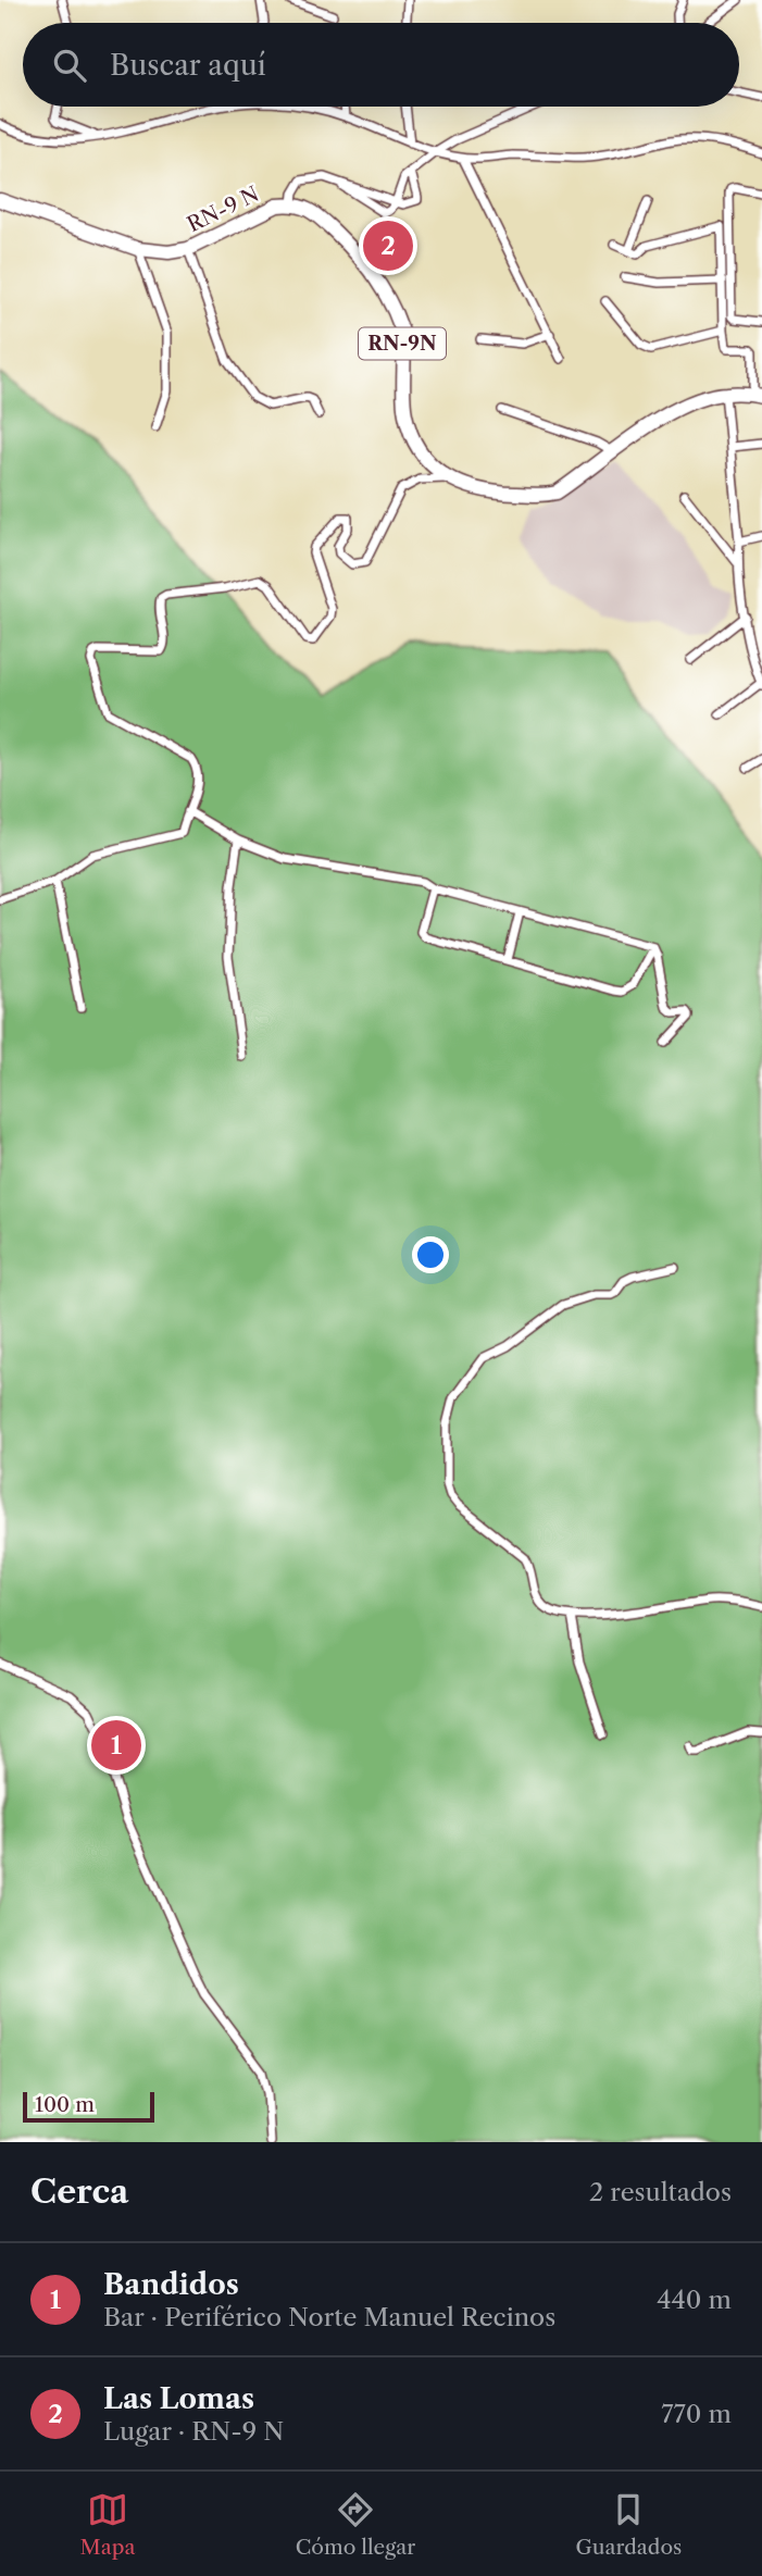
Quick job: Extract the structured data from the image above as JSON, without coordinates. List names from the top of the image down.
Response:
{
  "streets": {
    "main road": ["RN-9 N", "RN-9N"]
  },
  "scale_bar": "100 m",
  "page": {
    "search": "Buscar aquí",
    "pins": ["2", "1"],
    "scale": "100 m",
    "heading": ["Cerca", "2 resultados"],
    "list": [
      {
        "mark": "1",
        "name": "Bandidos",
        "note": "Bar · Periférico Norte Manuel Recinos",
        "value": "440 m"
      },
      {
        "mark": "2",
        "name": "Las Lomas",
        "note": "Lugar · RN-9 N",
        "value": "770 m"
      }
    ],
    "nav": ["Mapa", "Cómo llegar", "Guardados"]
  }
}
